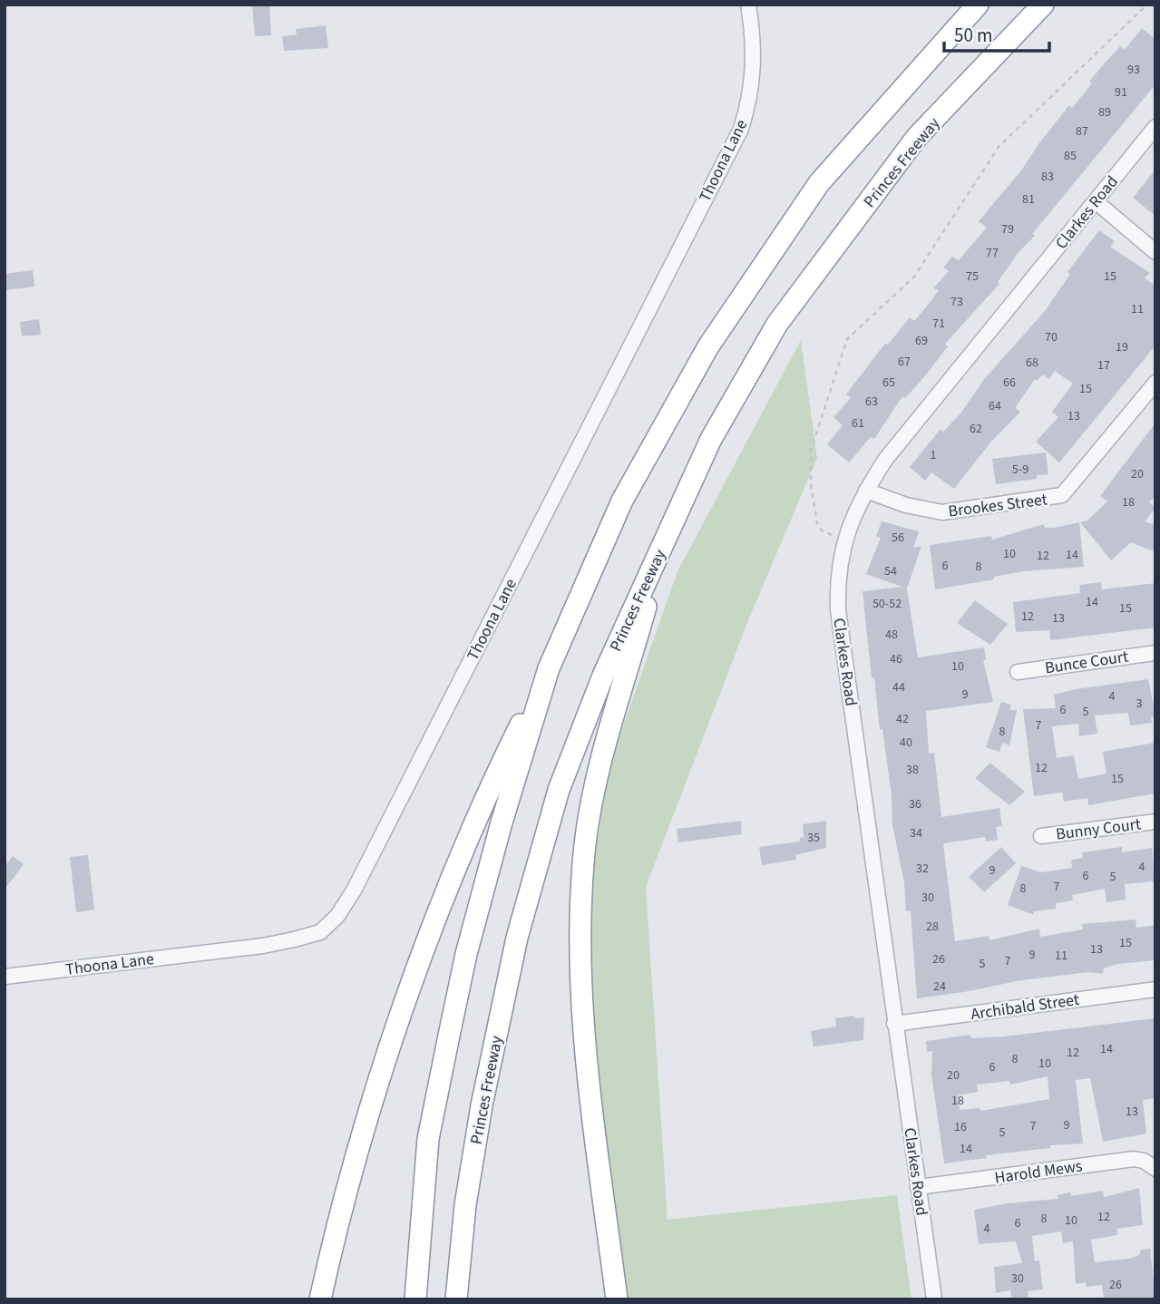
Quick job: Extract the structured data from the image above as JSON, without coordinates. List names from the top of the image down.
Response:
{
  "streets": {
    "highway": ["Princes Freeway"],
    "street": [
      "Thoona Lane",
      "Clarkes Road",
      "Brookes Street",
      "Bunce Court",
      "Bunny Court",
      "Archibald Street",
      "Harold Mews"
    ]
  },
  "crossings": [
    ["Clarkes Road", "Brookes Street"],
    ["Clarkes Road", "Archibald Street"],
    ["Clarkes Road", "Harold Mews"]
  ],
  "house_numbers": [
    "93",
    "91",
    "89",
    "87",
    "85",
    "83",
    "81",
    "79",
    "77",
    "75",
    "15",
    "73",
    "11",
    "71",
    "70",
    "69",
    "19",
    "67",
    "68",
    "17",
    "65",
    "66",
    "15",
    "63",
    "64",
    "13",
    "61",
    "62",
    "1",
    "5-9",
    "20",
    "18",
    "56",
    "10",
    "14",
    "12",
    "6",
    "8",
    "54",
    "14",
    "50-52",
    "15",
    "12",
    "13",
    "48",
    "46",
    "10",
    "44",
    "9",
    "4",
    "3",
    "6",
    "5",
    "42",
    "7",
    "8",
    "40",
    "12",
    "38",
    "15",
    "36",
    "34",
    "35",
    "4",
    "32",
    "9",
    "6",
    "5",
    "7",
    "8",
    "30",
    "28",
    "15",
    "13",
    "9",
    "11",
    "26",
    "7",
    "5",
    "24",
    "14",
    "12",
    "8",
    "10",
    "6",
    "20",
    "18",
    "13",
    "9",
    "7",
    "16",
    "5",
    "14",
    "12",
    "8",
    "10",
    "6",
    "4",
    "30",
    "26"
  ],
  "scale_bar": "50 m"
}
